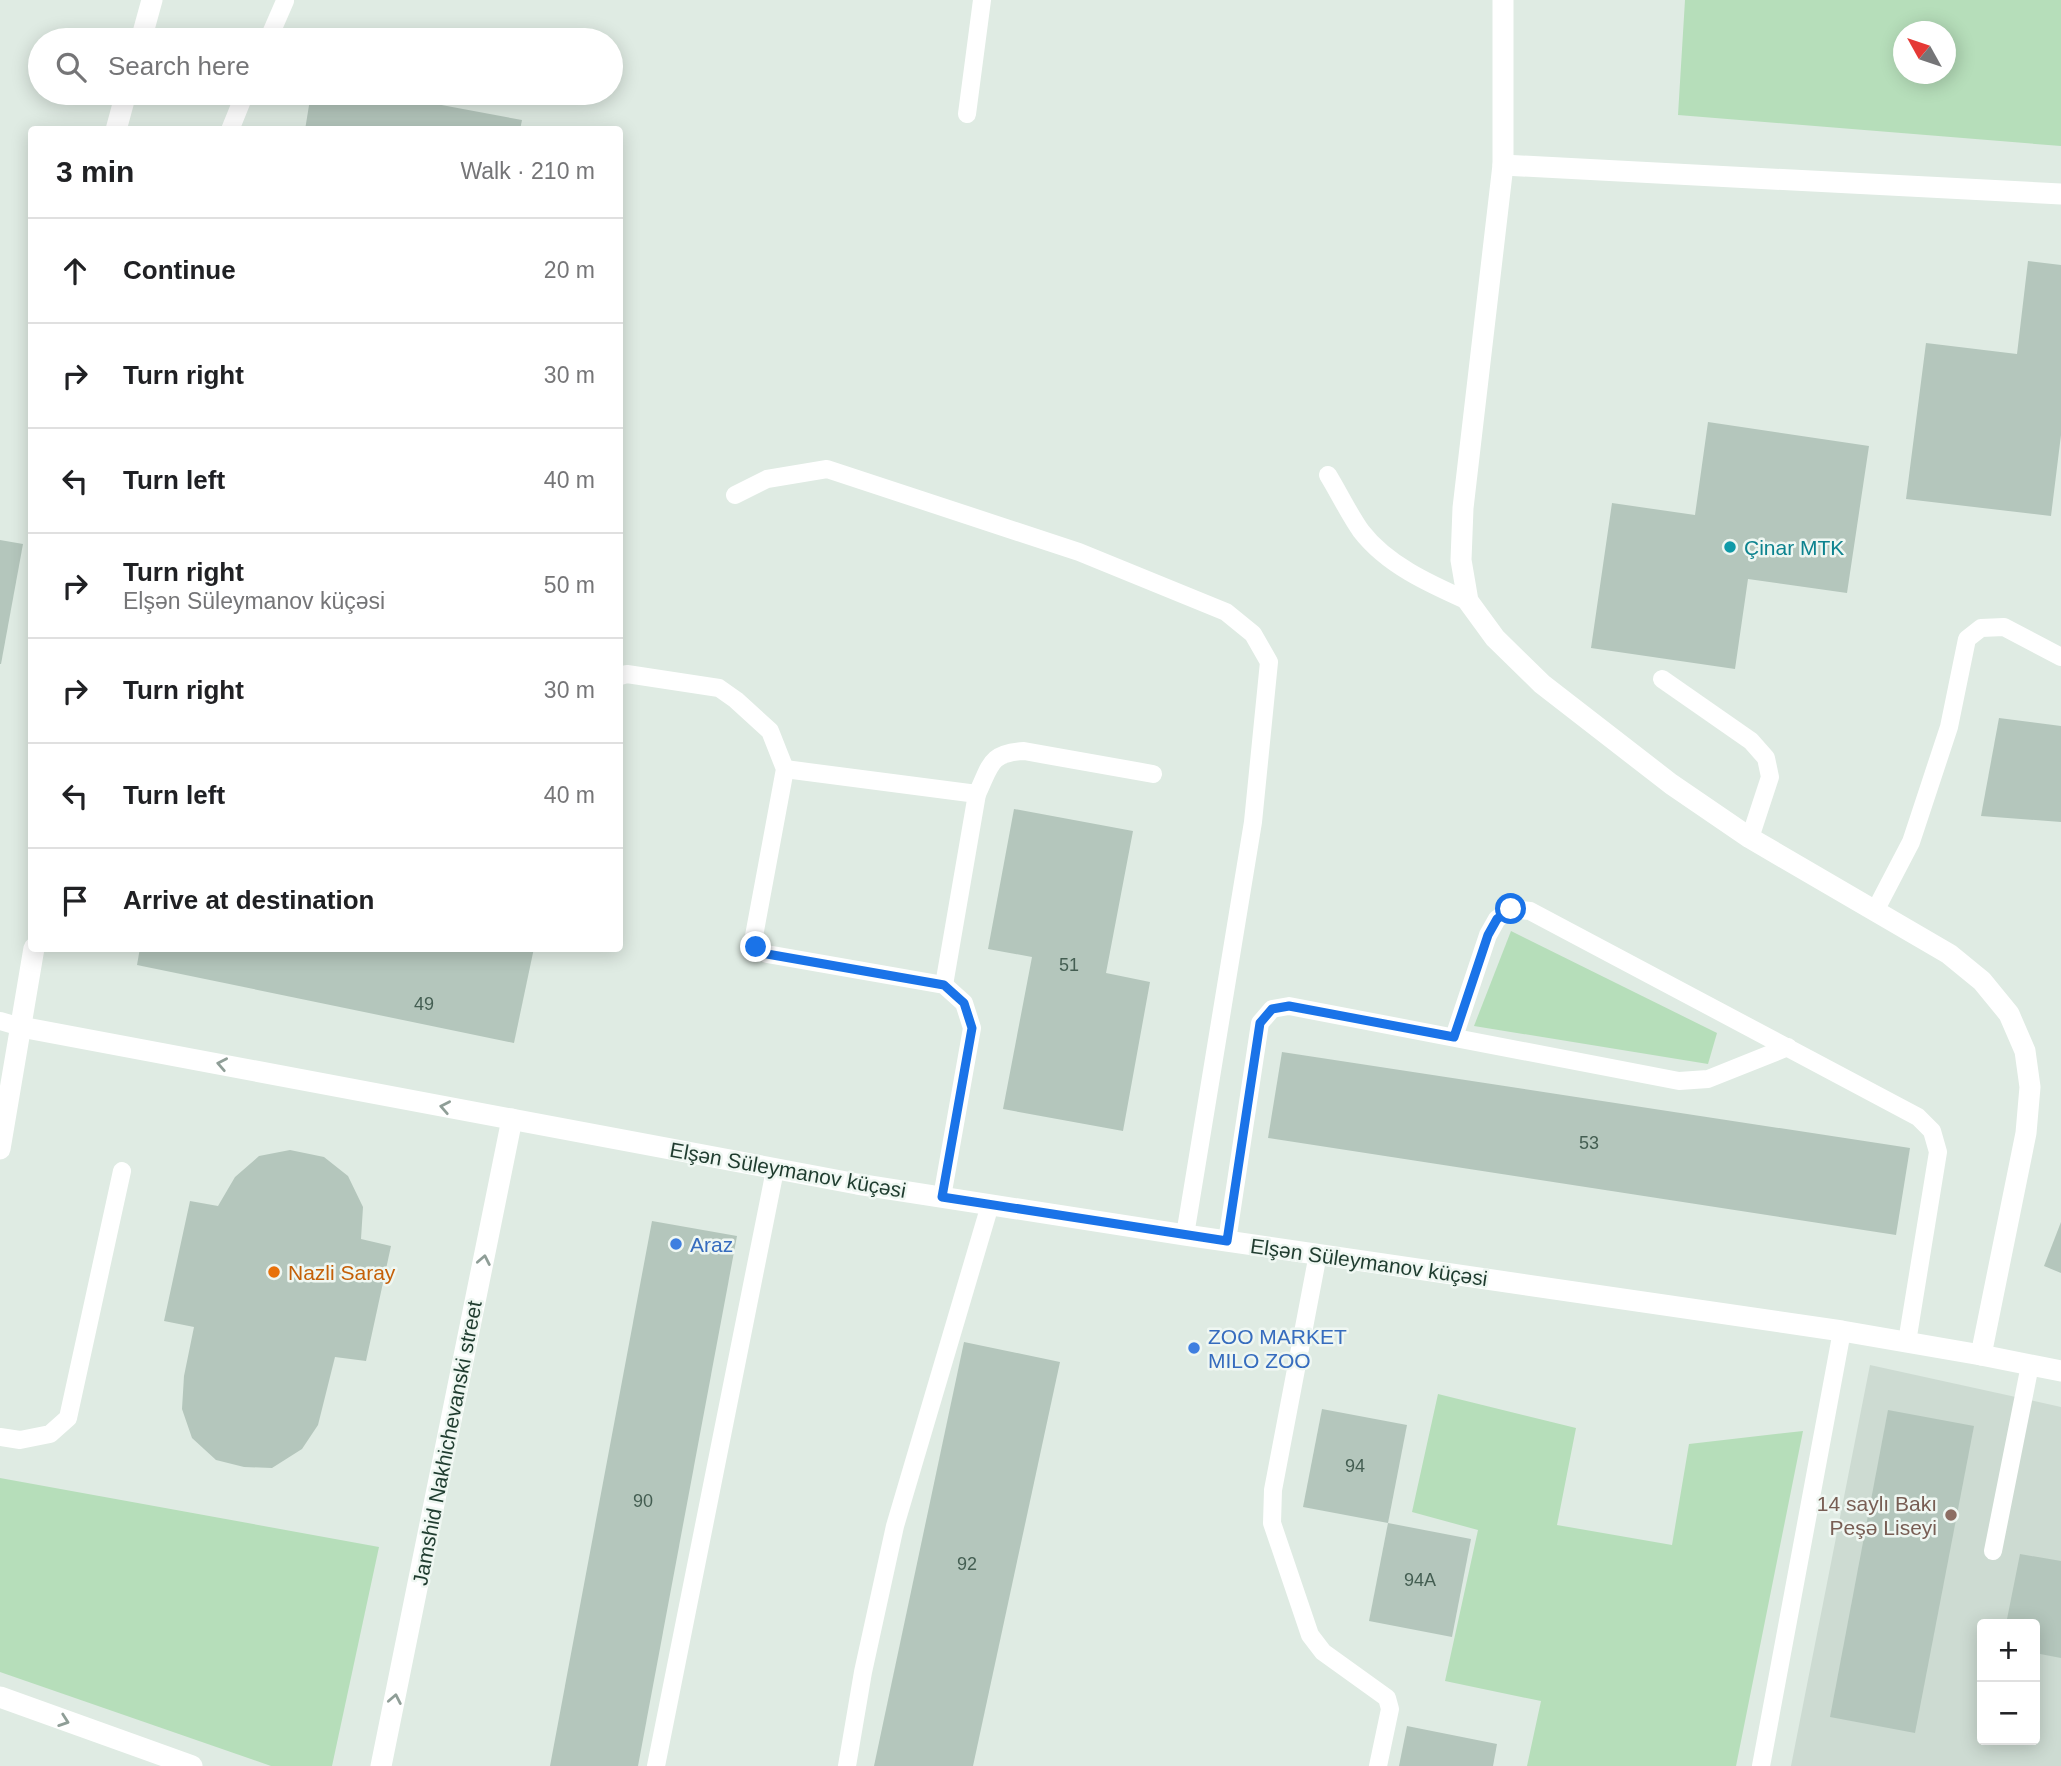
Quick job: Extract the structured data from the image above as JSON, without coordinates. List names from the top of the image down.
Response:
{
  "streets": {
    "street": ["Elşən Süleymanov küçəsi", "Jamshid Nakhichevanski street"]
  },
  "crossings": [
    ["Elşən Süleymanov küçəsi", "Jamshid Nakhichevanski street"]
  ],
  "one_way": ["Jamshid Nakhichevanski street"],
  "places": [
    "Çinar MTK",
    "Araz",
    "Nazli Saray",
    "ZOO MARKET MILO ZOO",
    "14 saylı Bakı Peşə Liseyi"
  ],
  "house_numbers": [
    "51",
    "49",
    "53",
    "94",
    "90",
    "92",
    "94A"
  ],
  "north": "top left",
  "page": {
    "search": "Search here",
    "heading": ["3 min", "Walk · 210 m"],
    "list": [
      ["Continue", "20 m"],
      ["Turn right", "30 m"],
      ["Turn left", "40 m"],
      ["Turn right", "Elşən Süleymanov küçəsi", "50 m"],
      ["Turn right", "30 m"],
      ["Turn left", "40 m"],
      "Arrive at destination"
    ],
    "map_buttons": ["+", "−"]
  }
}
